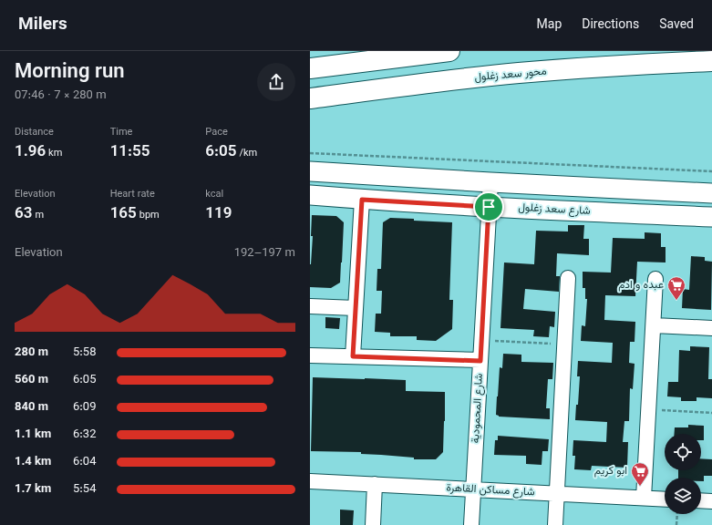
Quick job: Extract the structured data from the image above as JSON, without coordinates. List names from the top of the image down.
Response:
{
  "streets": {
    "main road": ["محور سعد زغلول"],
    "street": ["شارع سعد زغلول", "شارع المحمودية", "شارع مساكن القاهرة"]
  },
  "crossings": [
    ["شارع سعد زغلول", "شارع المحمودية"],
    ["شارع المحمودية", "شارع مساكن القاهرة"]
  ],
  "places": {
    "supermarket": ["عبده و ادم", "ابو كريم"]
  },
  "page": {
    "header": "Milers",
    "nav": ["Map", "Directions", "Saved"],
    "heading": ["Morning run", "07:46 · 7 × 280 m"],
    "stats": [
      ["Distance", "1.96 km"],
      ["Time", "11:55"],
      ["Pace", "6:05 /km"],
      ["Elevation", "63 m"],
      ["Heart rate", "165 bpm"],
      ["kcal", "119"]
    ],
    "chart": ["Elevation", "192–197 m"],
    "list": [
      {
        "name": "280 m",
        "note": "5:58"
      },
      {
        "name": "560 m",
        "note": "6:05"
      },
      {
        "name": "840 m",
        "note": "6:09"
      },
      {
        "name": "1.1 km",
        "note": "6:32"
      },
      {
        "name": "1.4 km",
        "note": "6:04"
      },
      {
        "name": "1.7 km",
        "note": "5:54"
      }
    ]
  }
}
